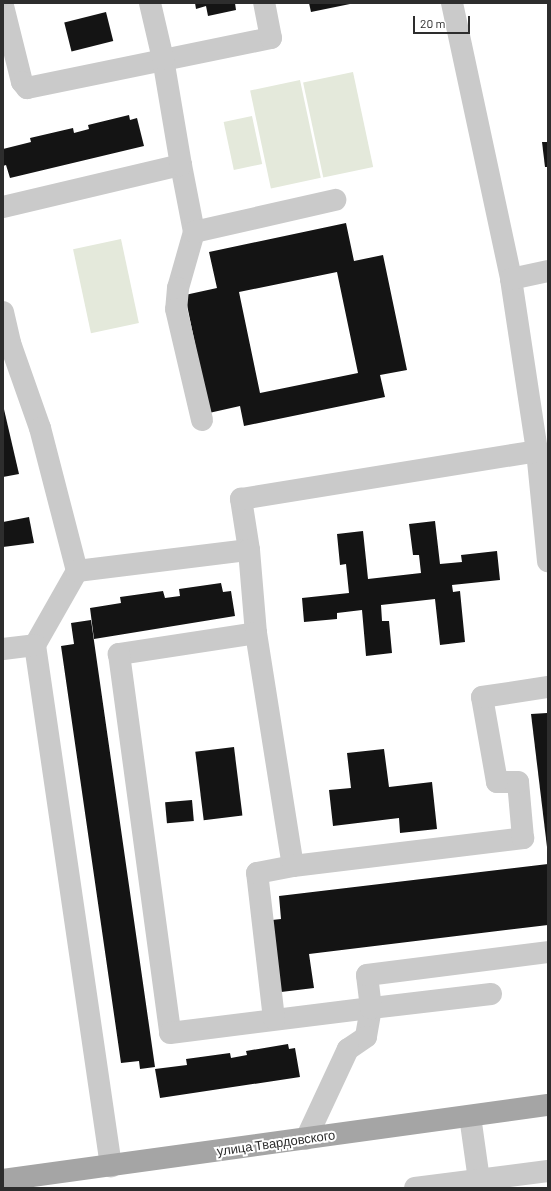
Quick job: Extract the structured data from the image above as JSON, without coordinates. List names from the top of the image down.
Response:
{
  "streets": {
    "main road": ["улица Твардовского"]
  },
  "scale_bar": "20 m"
}
